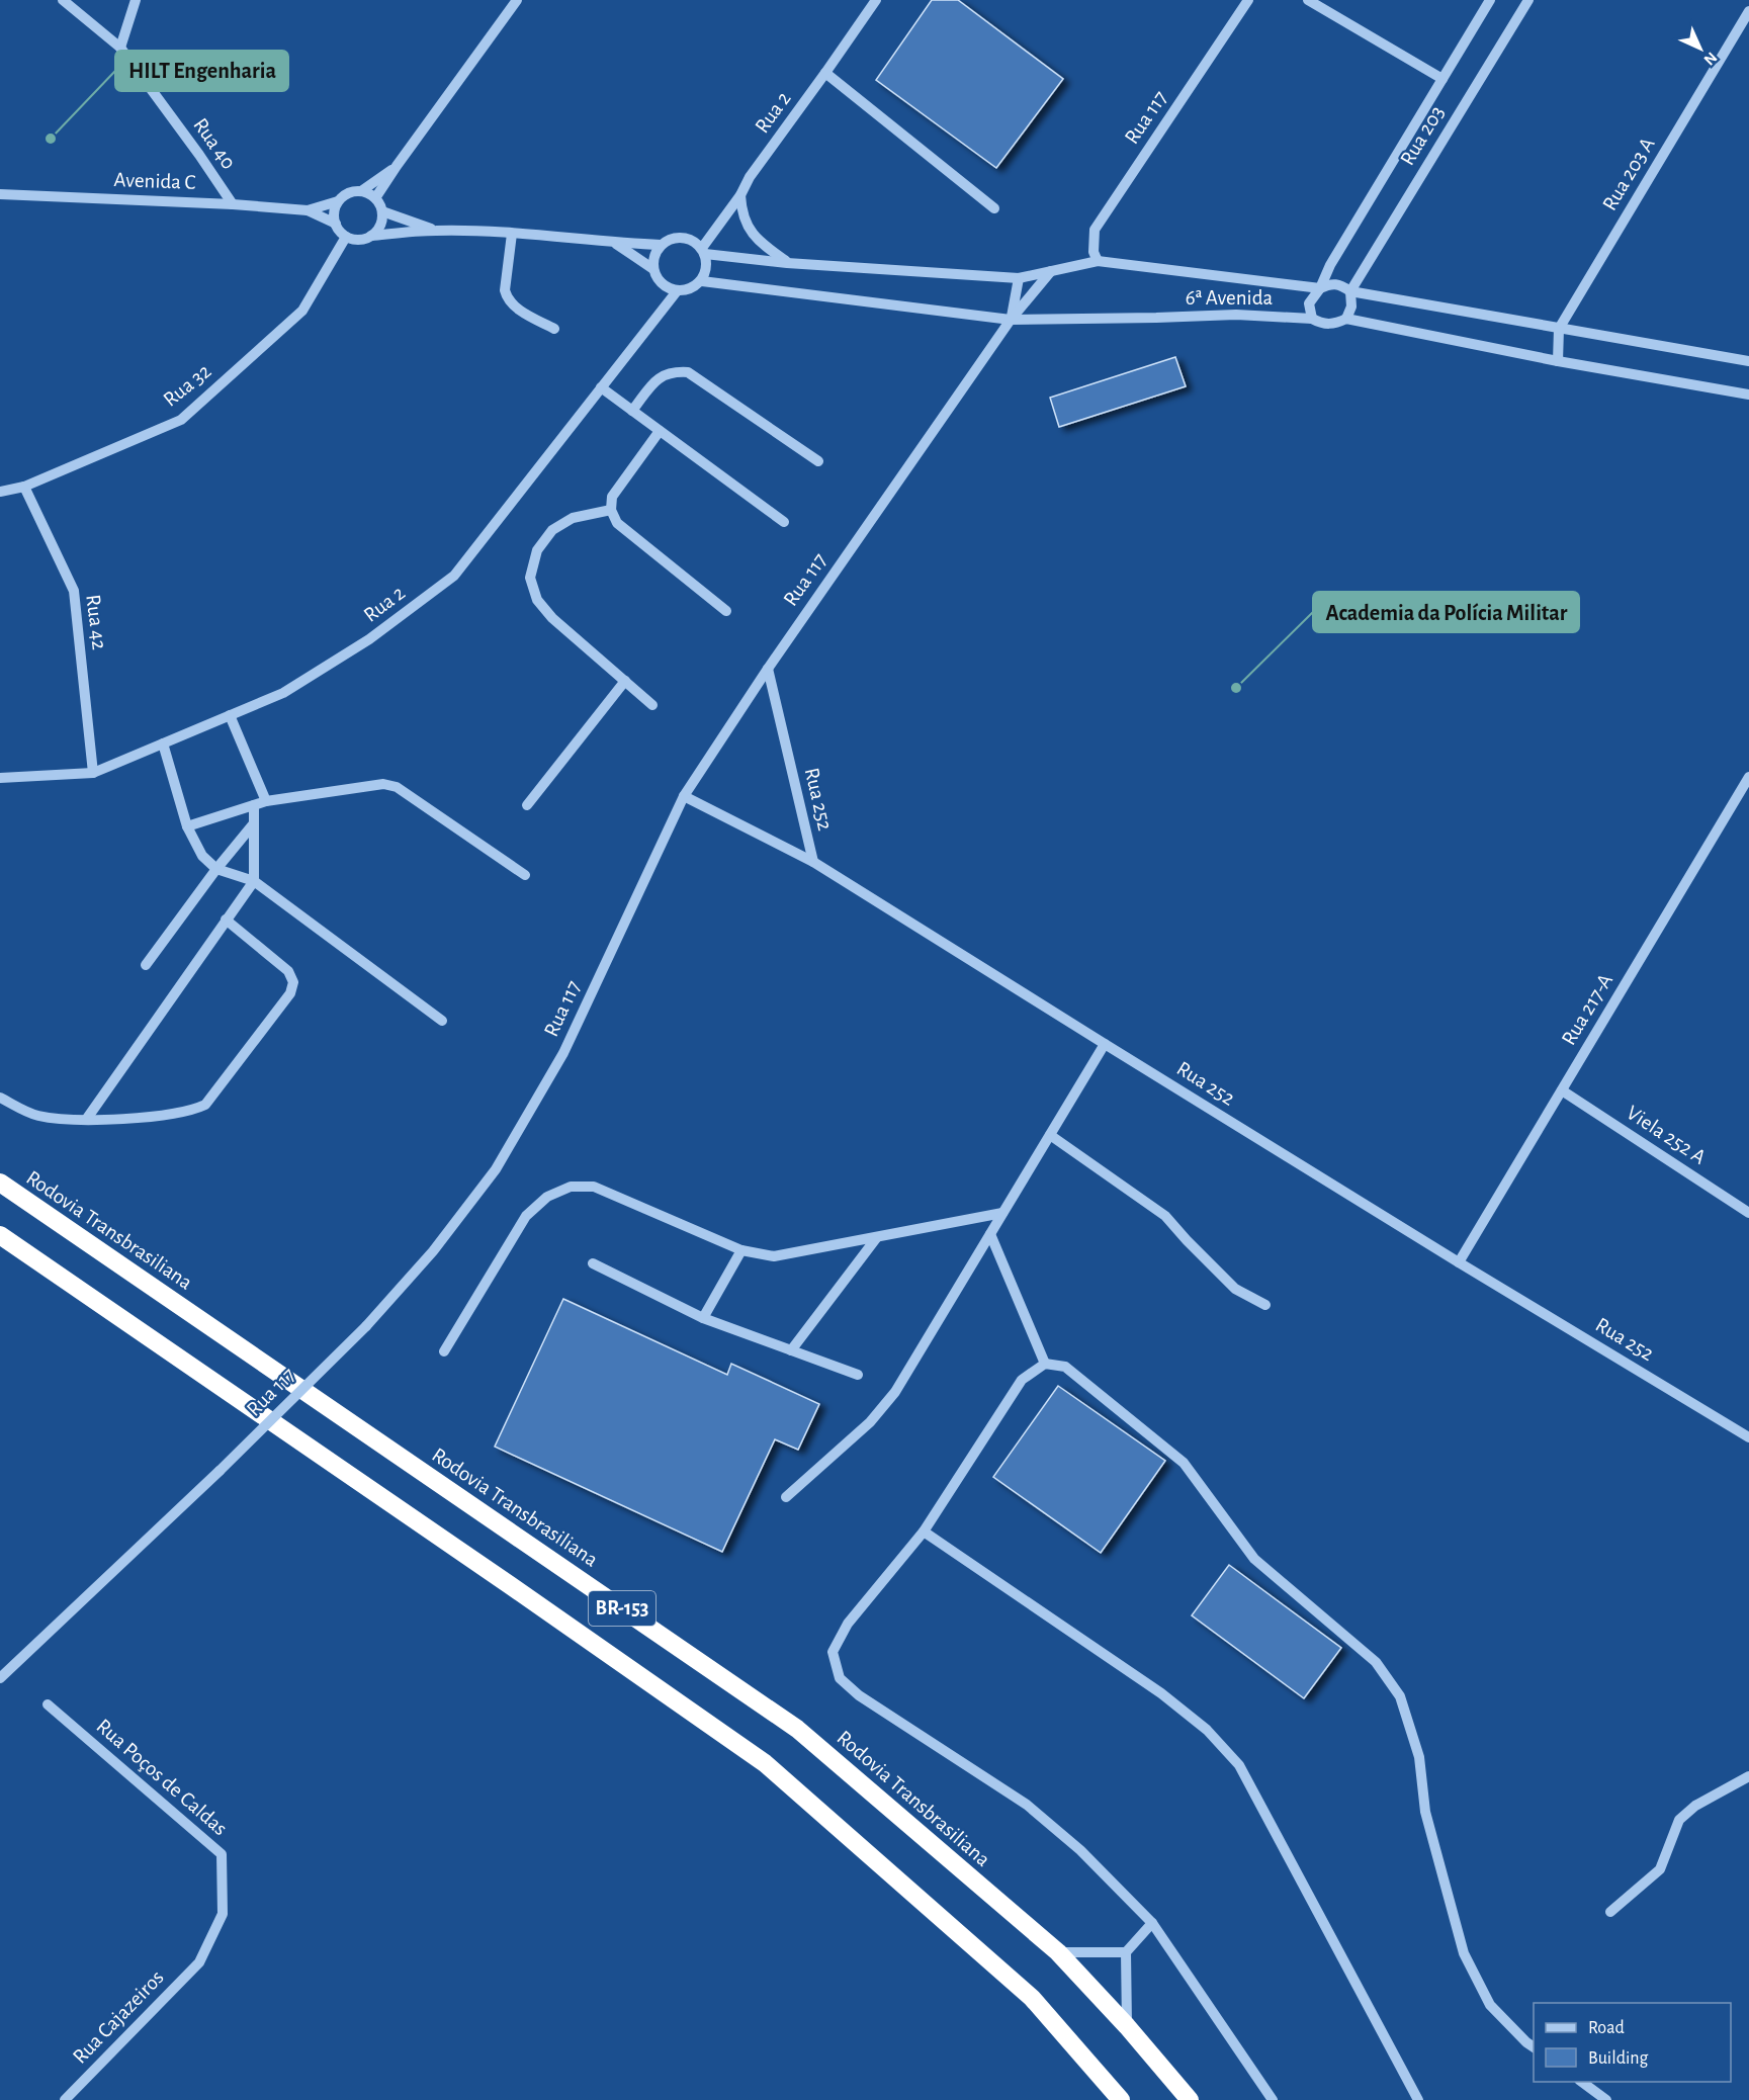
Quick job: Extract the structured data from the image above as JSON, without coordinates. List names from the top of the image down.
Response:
{
  "streets": {
    "highway": ["Rodovia Transbrasiliana", "BR-153"],
    "street": [
      "Rua 2",
      "Rua 117",
      "Rua 203",
      "Rua 40",
      "Rua 203 A",
      "Avenida C",
      "6ª Avenida",
      "Rua 32",
      "Rua 42",
      "Rua 252",
      "Rua 217-A",
      "Viela 252 A",
      "Rua Poços de Caldas",
      "Rua Cajazeiros"
    ]
  },
  "crossings": [
    ["Rua 2", "6ª Avenida"],
    ["Rua 2", "Rua 42"],
    ["Rua 117", "6ª Avenida"],
    ["Rua 117", "Rua 252"],
    ["Rua 203", "6ª Avenida"],
    ["Rua 40", "Avenida C"],
    ["Rua 203 A", "6ª Avenida"],
    ["Avenida C", "Rua 32"],
    ["Rua 32", "Rua 42"],
    ["Rua 252", "Rua 217-A"],
    ["Rua 217-A", "Viela 252 A"],
    ["Rua Poços de Caldas", "Rua Cajazeiros"]
  ],
  "places": ["HILT Engenharia", "Academia da Polícia Militar"],
  "legend": ["Road", "Building"],
  "north": "bottom right"
}
